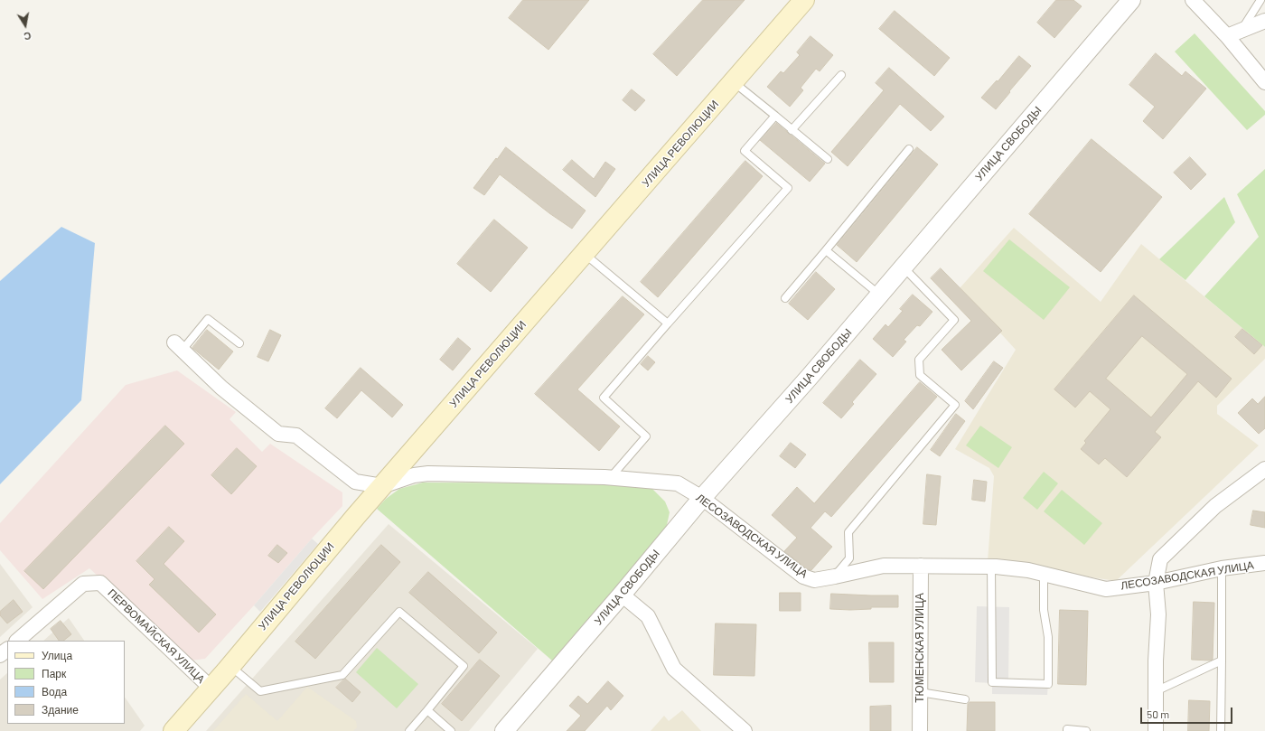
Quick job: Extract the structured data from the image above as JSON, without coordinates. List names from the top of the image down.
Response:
{
  "streets": {
    "main road": ["УЛИЦА РЕВОЛЮЦИИ"],
    "street": [
      "УЛИЦА СВОБОДЫ",
      "ЛЕСОЗАВОДСКАЯ УЛИЦА",
      "ПЕРВОМАЙСКАЯ УЛИЦА",
      "ТЮМЕНСКАЯ УЛИЦА"
    ]
  },
  "crossings": [
    ["УЛИЦА РЕВОЛЮЦИИ", "ЛЕСОЗАВОДСКАЯ УЛИЦА"],
    ["УЛИЦА РЕВОЛЮЦИИ", "ПЕРВОМАЙСКАЯ УЛИЦА"],
    ["УЛИЦА СВОБОДЫ", "ЛЕСОЗАВОДСКАЯ УЛИЦА"],
    ["ЛЕСОЗАВОДСКАЯ УЛИЦА", "ТЮМЕНСКАЯ УЛИЦА"]
  ],
  "legend": [
    "Улица",
    "Парк",
    "Вода",
    "Здание"
  ],
  "scale_bar": "50 m",
  "north": "bottom"
}
